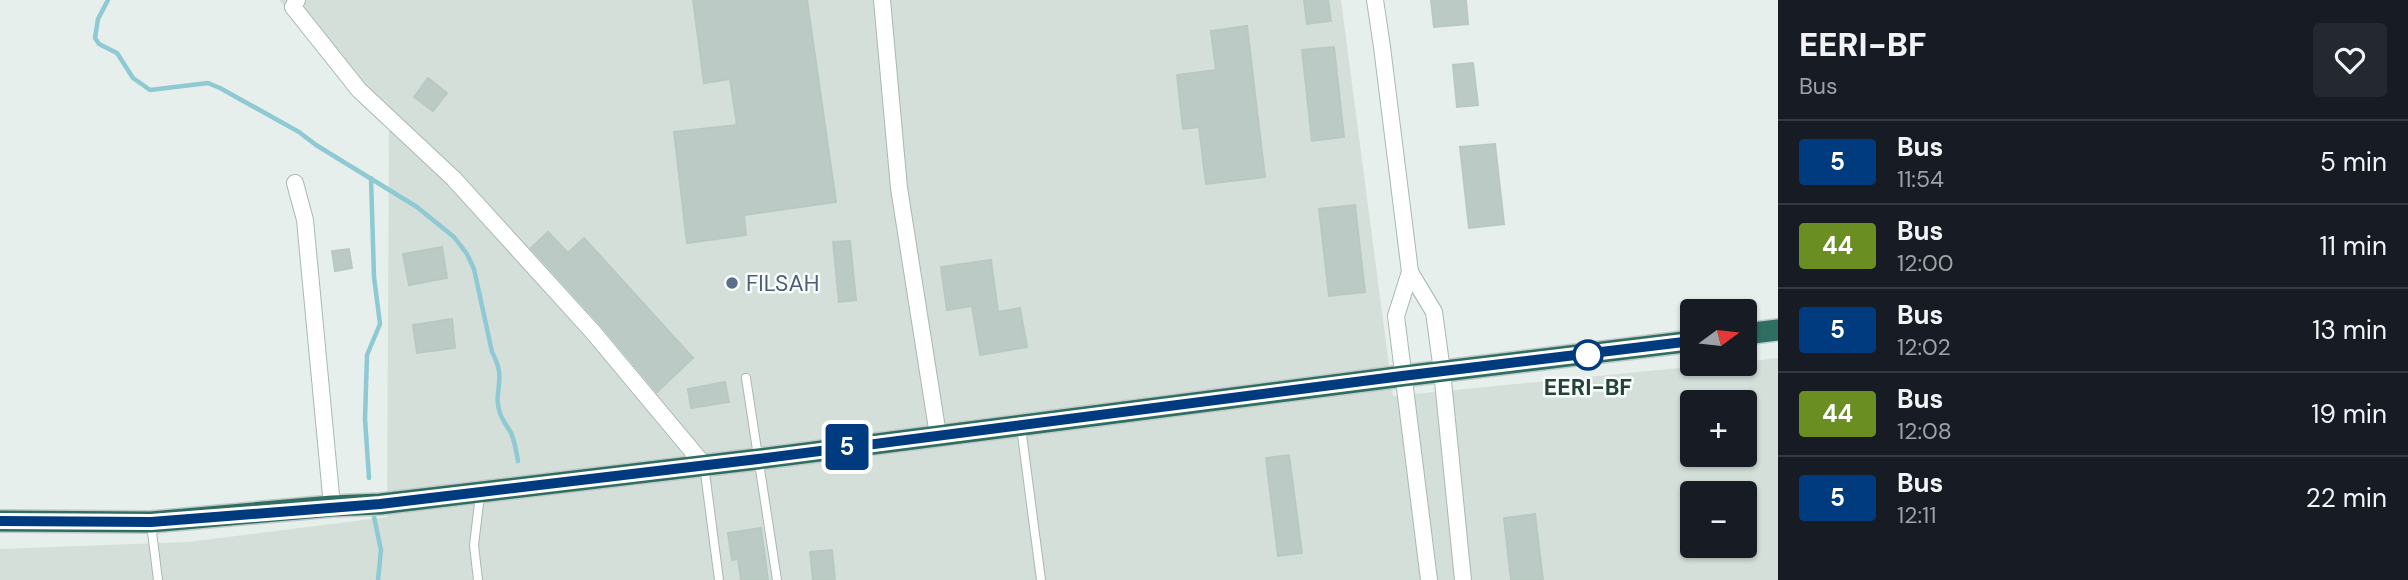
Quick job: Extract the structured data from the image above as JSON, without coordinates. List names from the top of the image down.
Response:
{
  "places": ["FILSAH", "EERI-BF"],
  "lines": ["bus line 5"],
  "north": "right",
  "page": {
    "on_map": "5",
    "heading": ["EERI-BF", "Bus"],
    "list": [
      {
        "mark": "5",
        "name": "Bus",
        "note": "11:54",
        "value": "5 min"
      },
      {
        "mark": "44",
        "name": "Bus",
        "note": "12:00",
        "value": "11 min"
      },
      {
        "mark": "5",
        "name": "Bus",
        "note": "12:02",
        "value": "13 min"
      },
      {
        "mark": "44",
        "name": "Bus",
        "note": "12:08",
        "value": "19 min"
      },
      {
        "mark": "5",
        "name": "Bus",
        "note": "12:11",
        "value": "22 min"
      }
    ],
    "map_buttons": ["+", "−"]
  }
}
